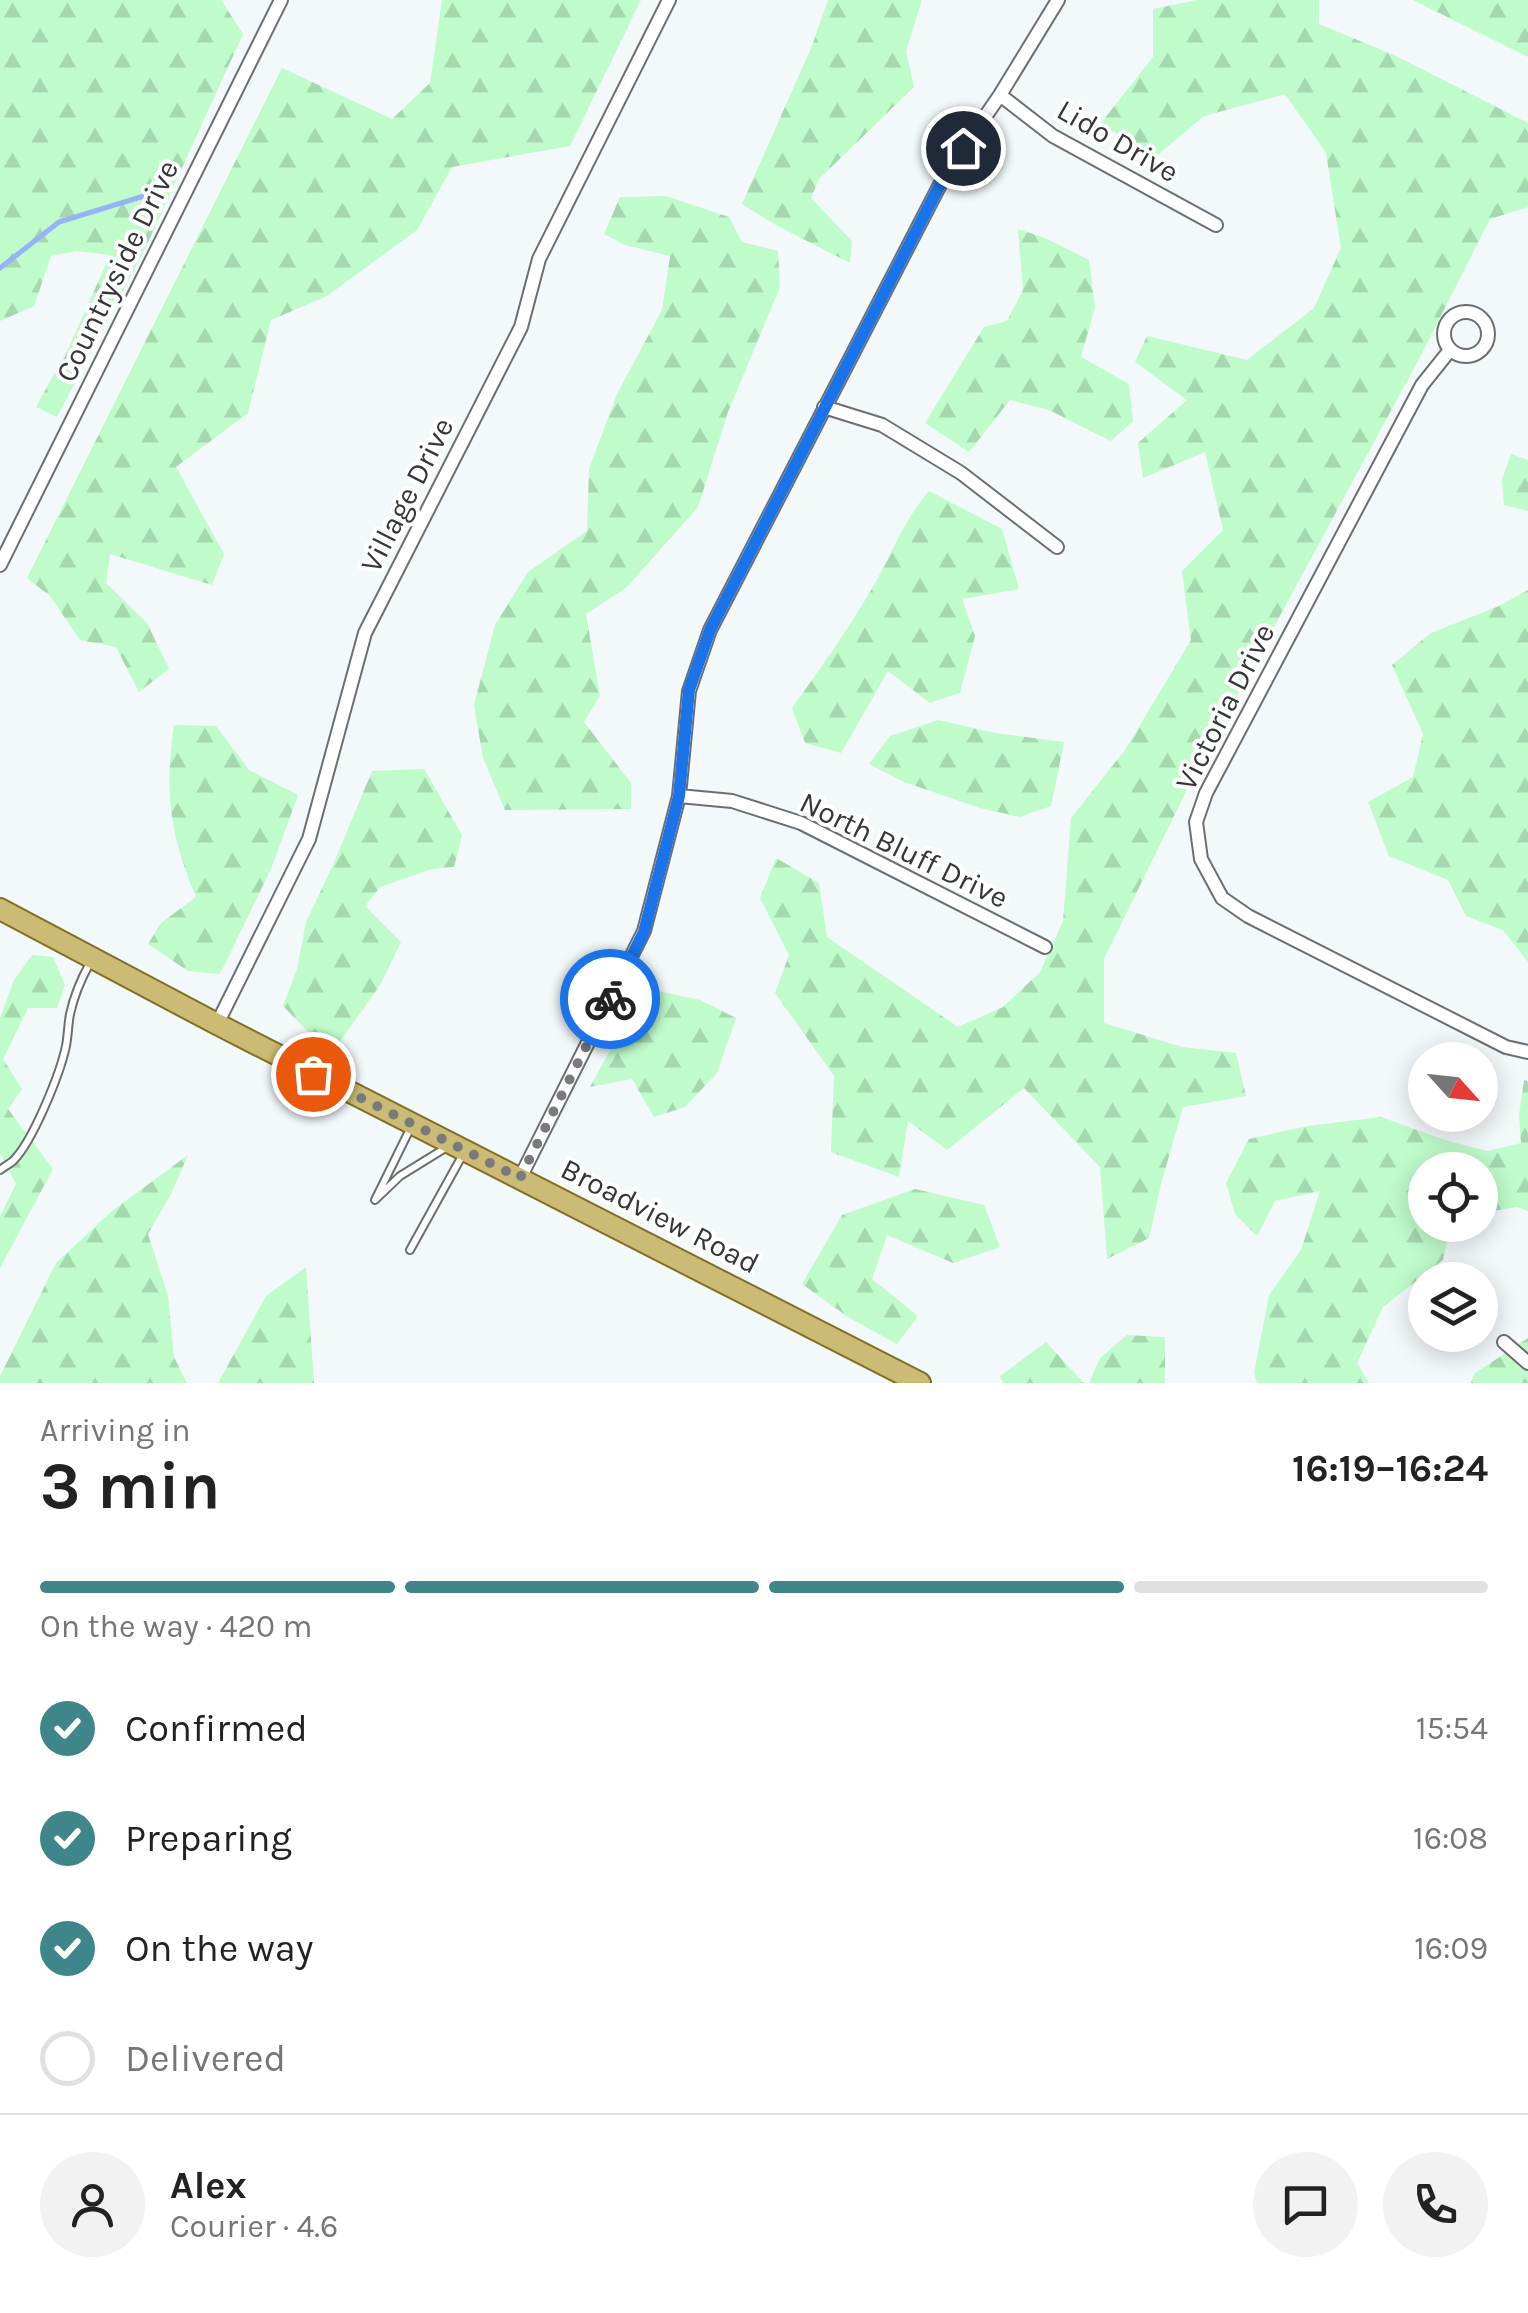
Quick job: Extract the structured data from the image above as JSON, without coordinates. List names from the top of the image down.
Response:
{
  "streets": {
    "main road": ["Broadview Road"],
    "street": [
      "Lido Drive",
      "Countryside Drive",
      "Village Drive",
      "Victoria Drive",
      "North Bluff Drive"
    ]
  },
  "crossings": [
    ["Village Drive", "Broadview Road"]
  ],
  "north": "bottom right",
  "page": {
    "heading": ["3 min", "Arriving in", "16:19–16:24"],
    "panel": ["Alex", "Courier · 4.6"],
    "bar": "On the way · 420 m",
    "list": [
      ["Confirmed", "15:54"],
      ["Preparing", "16:08"],
      ["On the way", "16:09"],
      "Delivered"
    ]
  }
}
